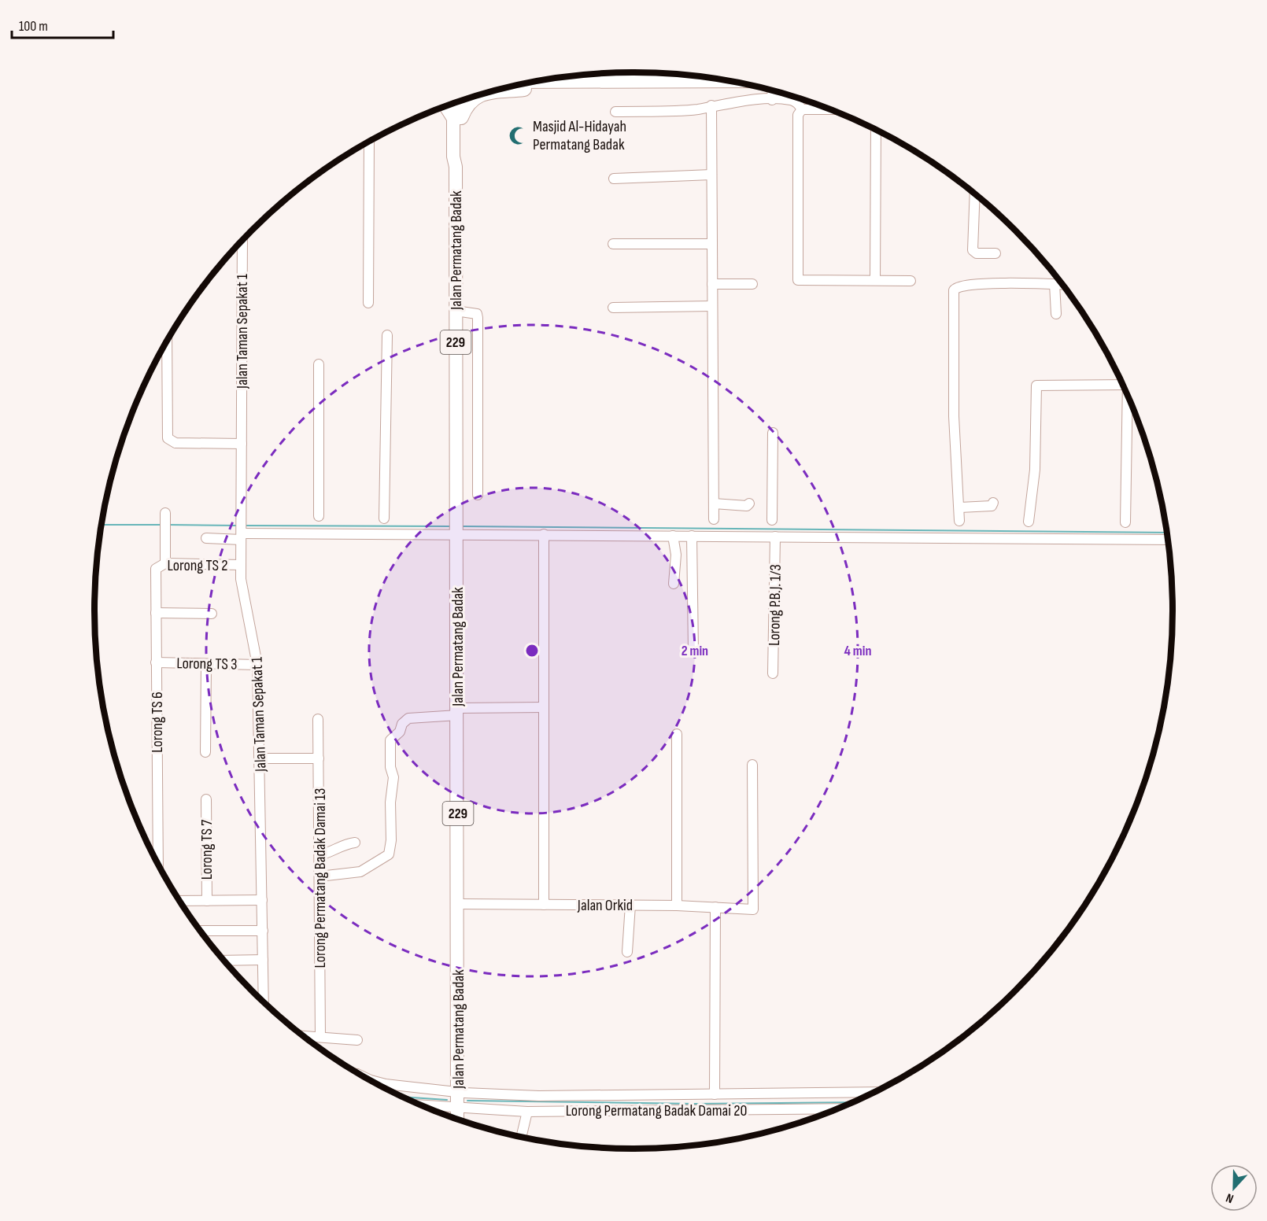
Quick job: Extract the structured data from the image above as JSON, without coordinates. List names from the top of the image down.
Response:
{
  "streets": {
    "main road": ["Jalan Permatang Badak", "229"],
    "street": [
      "Jalan Taman Sepakat 1",
      "Lorong TS 2",
      "Lorong P.B.J. 1/3",
      "Lorong TS 3",
      "Lorong TS 6",
      "Lorong TS 7",
      "Lorong Permatang Badak Damai 13",
      "Jalan Orkid",
      "Lorong Permatang Badak Damai 20"
    ]
  },
  "crossings": [
    ["Jalan Permatang Badak", "Jalan Orkid"],
    ["Jalan Permatang Badak", "Lorong Permatang Badak Damai 20"],
    ["Jalan Taman Sepakat 1", "Lorong TS 2"],
    ["Jalan Taman Sepakat 1", "Lorong TS 3"],
    ["Lorong TS 2", "Lorong TS 6"],
    ["Lorong TS 3", "Lorong TS 6"]
  ],
  "places": {
    "mosque": ["Masjid Al-Hidayah Permatang Badak"]
  },
  "scale_bar": "100 m",
  "north": "bottom",
  "rings": ["2 min", "4 min"]
}
